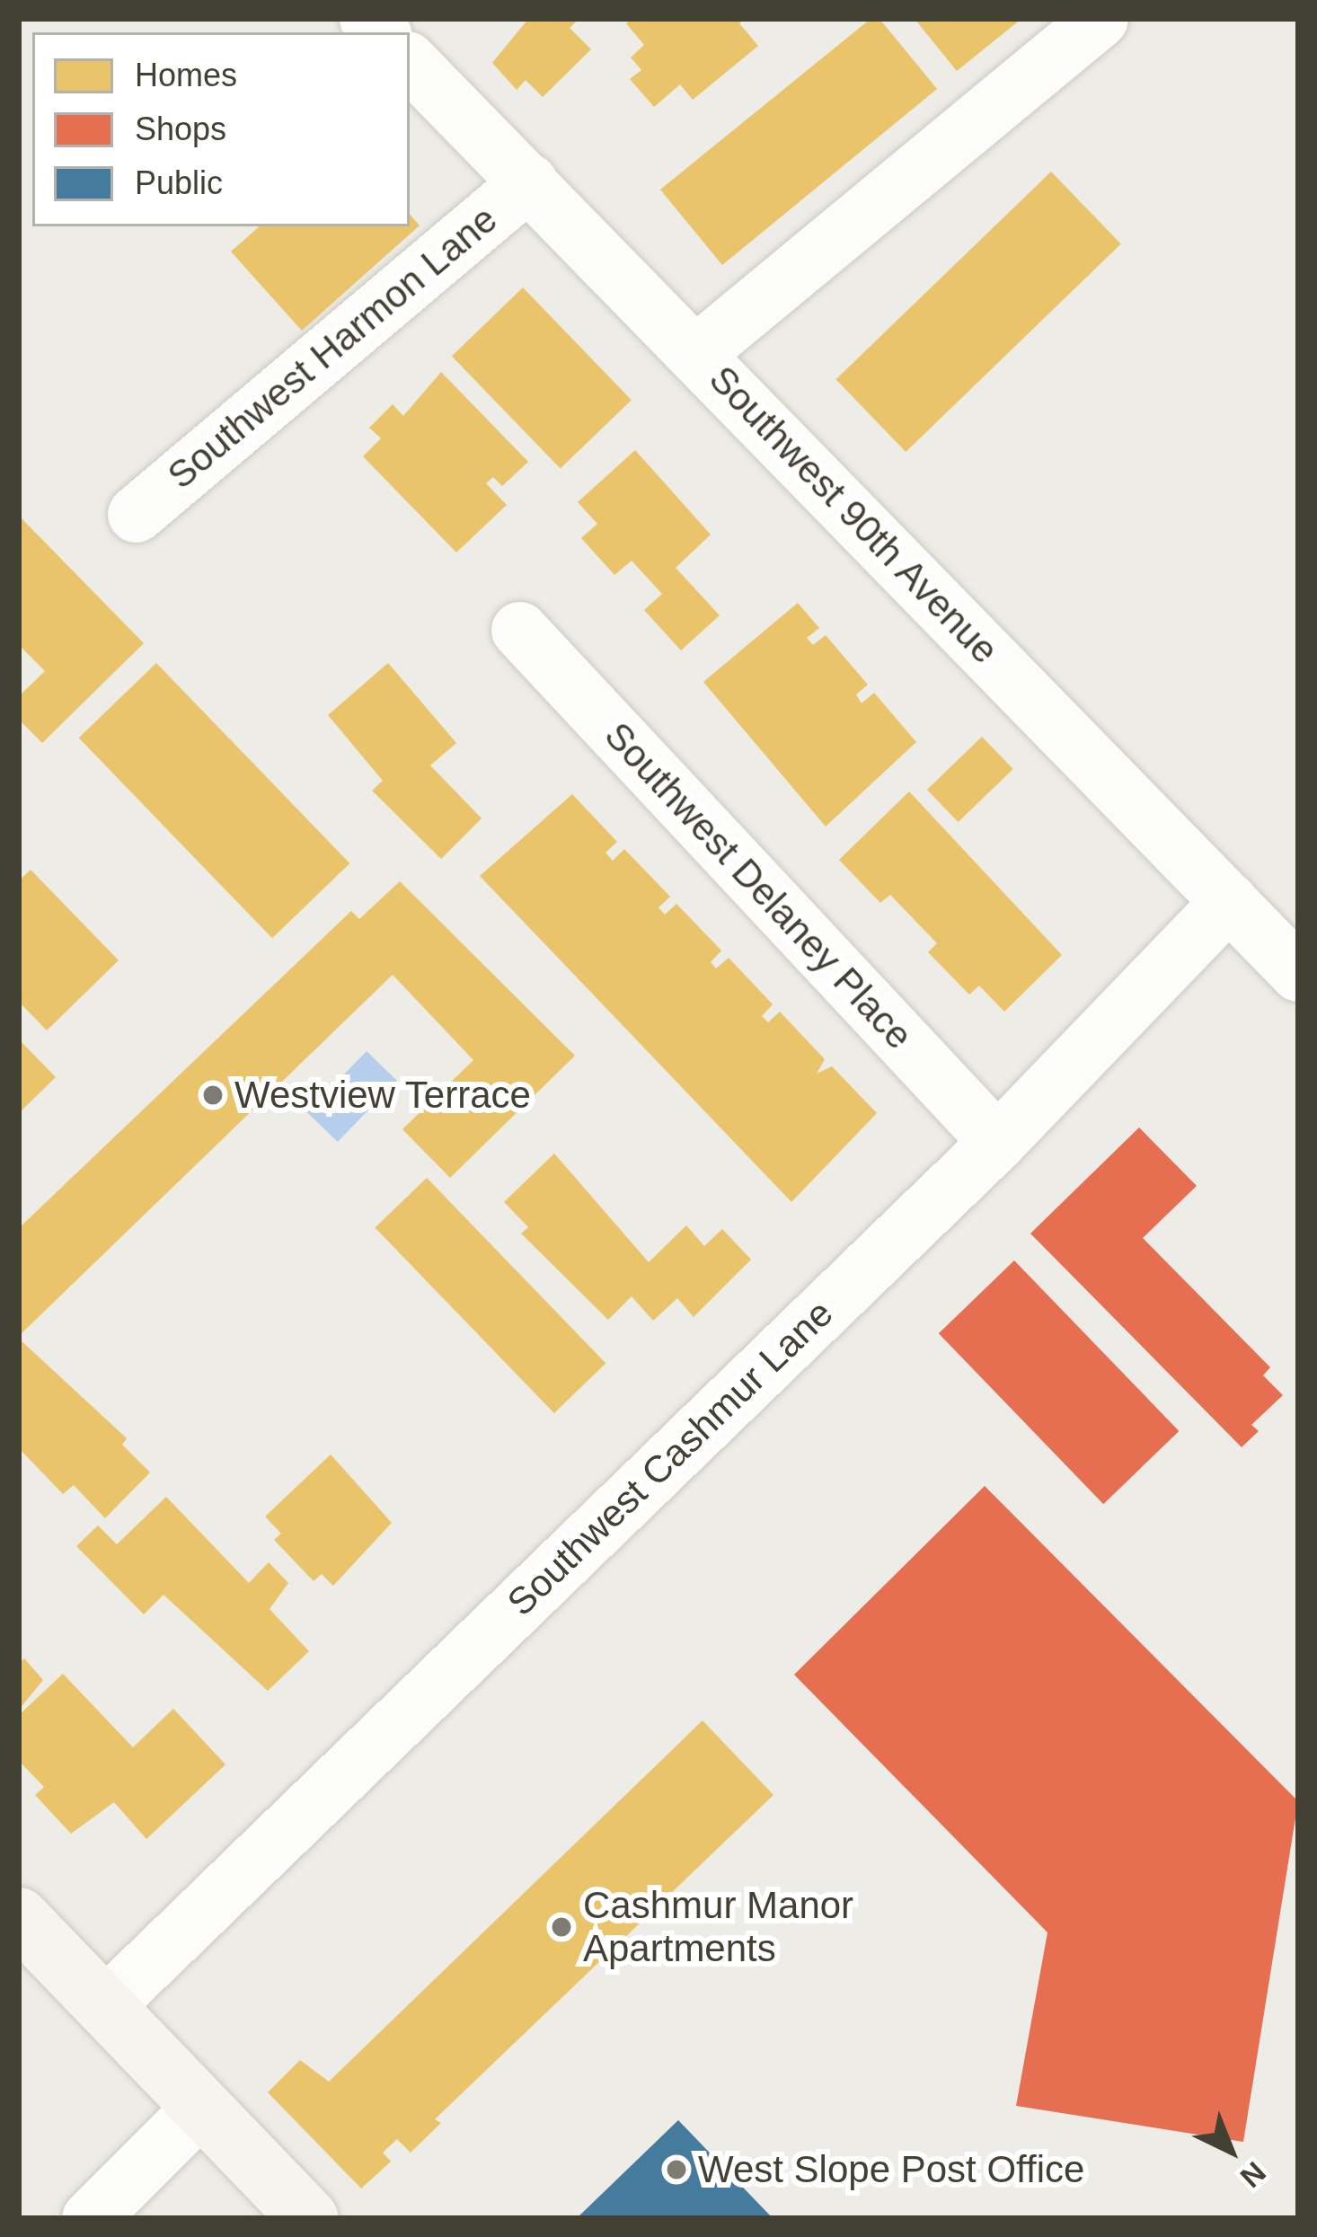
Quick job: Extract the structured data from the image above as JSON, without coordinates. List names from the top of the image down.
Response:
{
  "streets": {
    "street": [
      "Southwest Harmon Lane",
      "Southwest 90th Avenue",
      "Southwest Delaney Place",
      "Southwest Cashmur Lane"
    ]
  },
  "crossings": [
    ["Southwest Harmon Lane", "Southwest 90th Avenue"],
    ["Southwest 90th Avenue", "Southwest Cashmur Lane"],
    ["Southwest Delaney Place", "Southwest Cashmur Lane"]
  ],
  "places": ["Westview Terrace", "Cashmur Manor Apartments", "West Slope Post Office"],
  "legend": ["Homes", "Shops", "Public"],
  "north": "bottom right"
}
